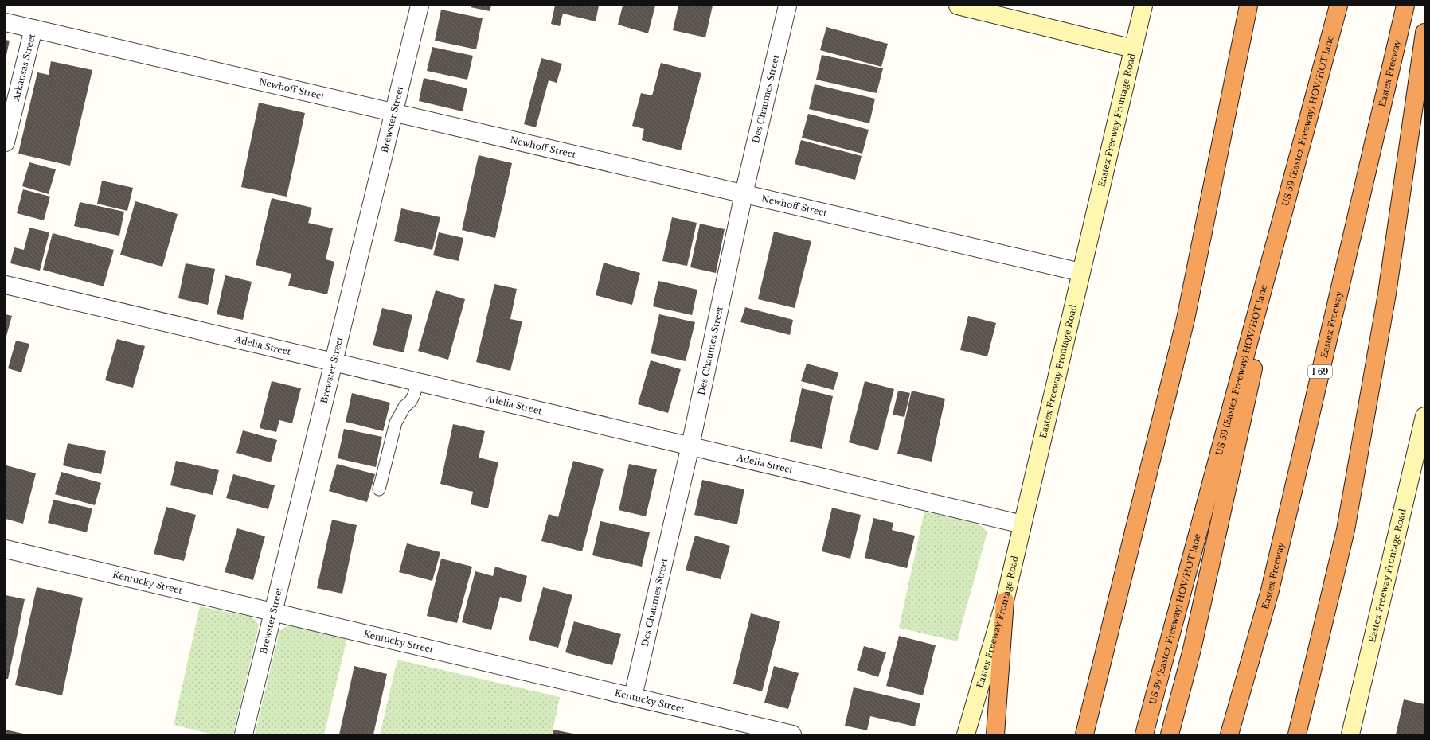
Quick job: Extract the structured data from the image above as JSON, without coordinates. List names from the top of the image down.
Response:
{
  "streets": {
    "highway": ["Eastex Freeway", "US 59 (Eastex Freeway) HOV/HOT lane", "I 69"],
    "main road": ["Eastex Freeway Frontage Road"],
    "street": [
      "Arkansas Street",
      "Newhoff Street",
      "Des Chaumes Street",
      "Brewster Street",
      "Adelia Street",
      "Kentucky Street"
    ]
  },
  "crossings": [
    ["Arkansas Street", "Newhoff Street"],
    ["Newhoff Street", "Des Chaumes Street"],
    ["Newhoff Street", "Brewster Street"],
    ["Newhoff Street", "Eastex Freeway Frontage Road"],
    ["Des Chaumes Street", "Adelia Street"],
    ["Des Chaumes Street", "Kentucky Street"],
    ["Brewster Street", "Adelia Street"],
    ["Brewster Street", "Kentucky Street"],
    ["Eastex Freeway Frontage Road", "Adelia Street"]
  ]
}
